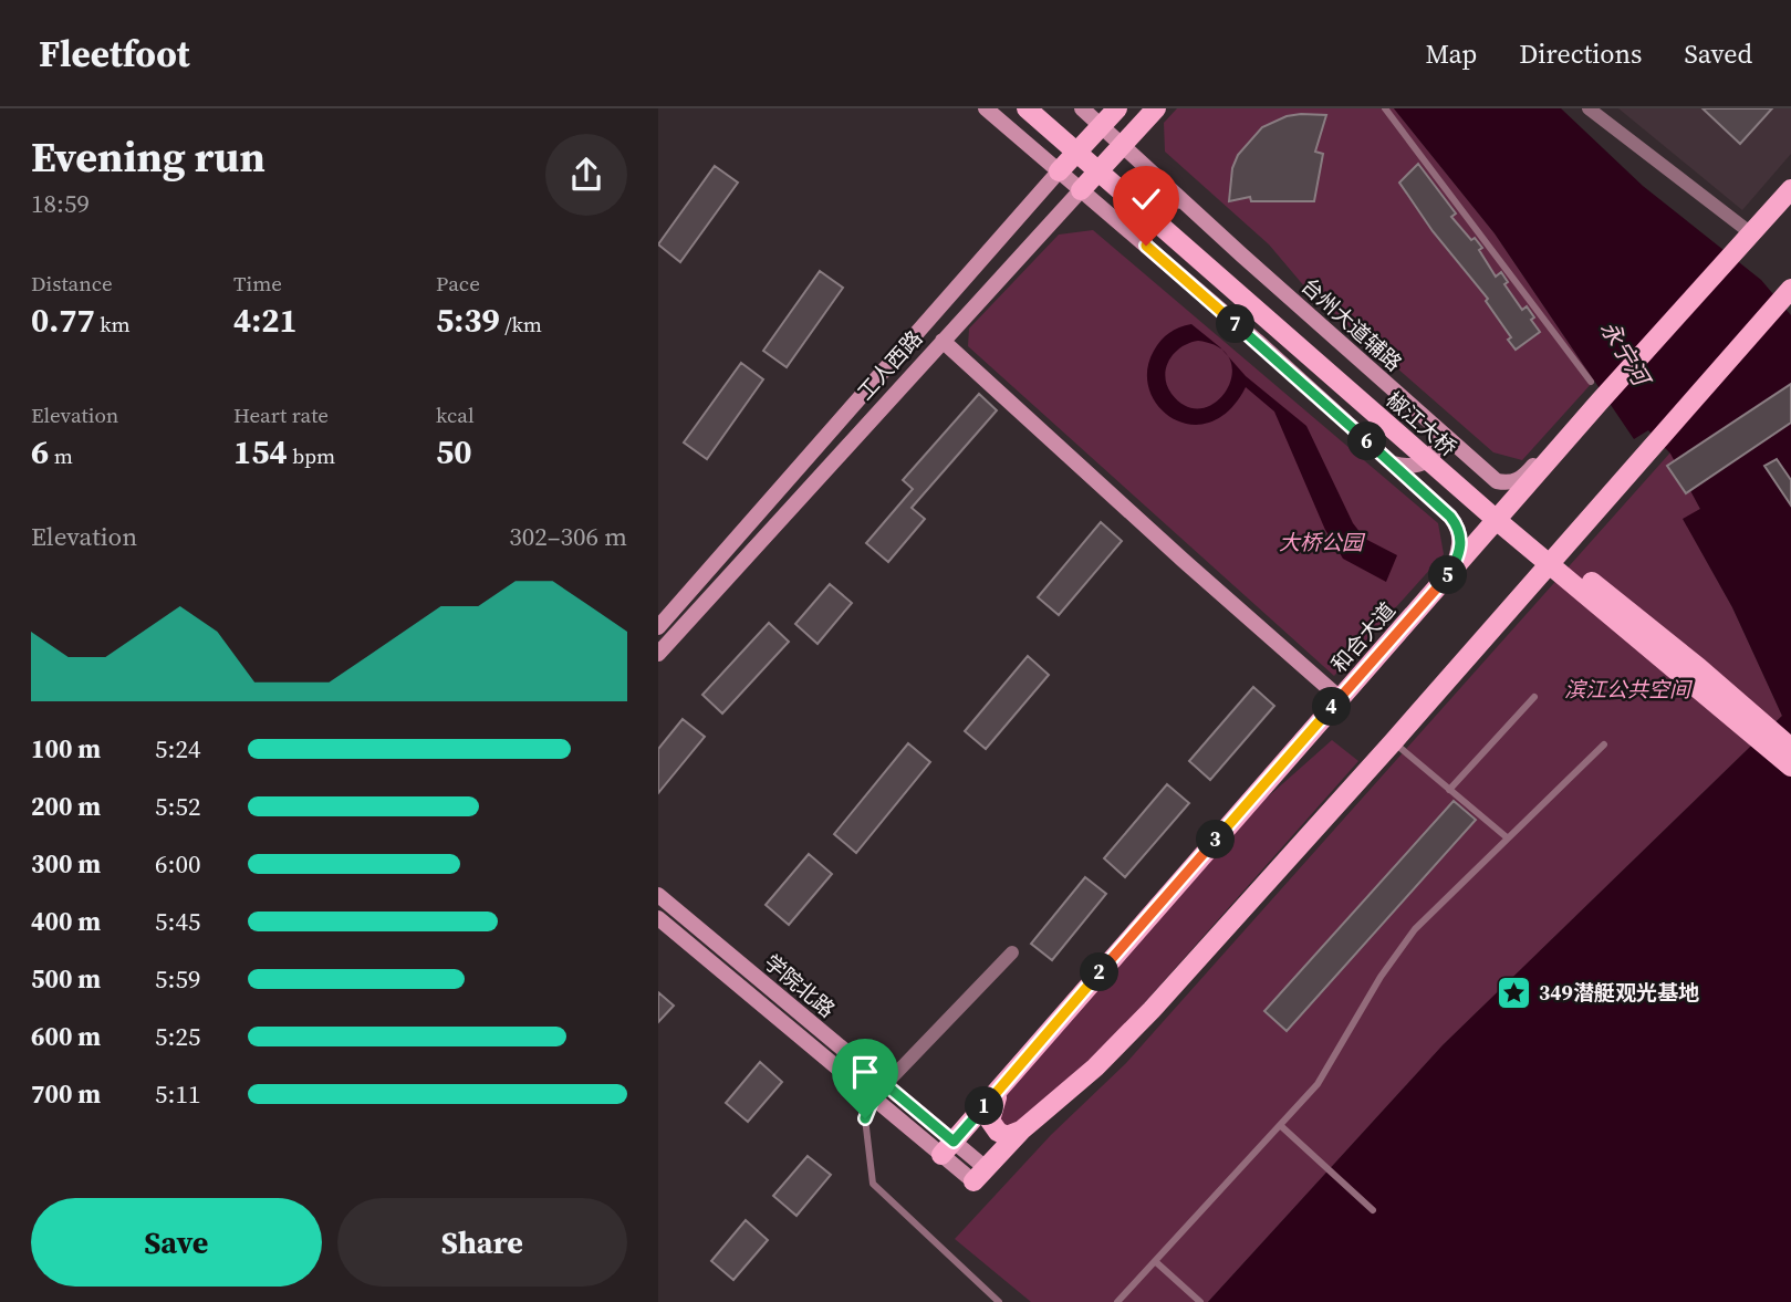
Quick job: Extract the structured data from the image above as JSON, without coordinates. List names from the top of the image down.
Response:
{
  "streets": {
    "main road": [
      "台州大道辅路",
      "工人西路",
      "椒江大桥",
      "和合大道",
      "学院北路"
    ]
  },
  "crossings": [
    ["台州大道辅路", "工人西路"],
    ["台州大道辅路", "和合大道"],
    ["和合大道", "学院北路"]
  ],
  "water": ["永宁河"],
  "parks": ["大桥公园", "滨江公共空间"],
  "places": {
    "place": ["349潜艇观光基地"]
  },
  "page": {
    "header": "Fleetfoot",
    "nav": ["Map", "Directions", "Saved"],
    "heading": ["Evening run", "18:59"],
    "stats": [
      ["Distance", "0.77 km"],
      ["Time", "4:21"],
      ["Pace", "5:39 /km"],
      ["Elevation", "6 m"],
      ["Heart rate", "154 bpm"],
      ["kcal", "50"]
    ],
    "pins": [
      "7",
      "6",
      "5",
      "4",
      "3",
      "2",
      "1"
    ],
    "chart": ["Elevation", "302–306 m"],
    "list": [
      {
        "name": "100 m",
        "note": "5:24"
      },
      {
        "name": "200 m",
        "note": "5:52"
      },
      {
        "name": "300 m",
        "note": "6:00"
      },
      {
        "name": "400 m",
        "note": "5:45"
      },
      {
        "name": "500 m",
        "note": "5:59"
      },
      {
        "name": "600 m",
        "note": "5:25"
      },
      {
        "name": "700 m",
        "note": "5:11"
      }
    ],
    "buttons": ["Save", "Share"]
  }
}
